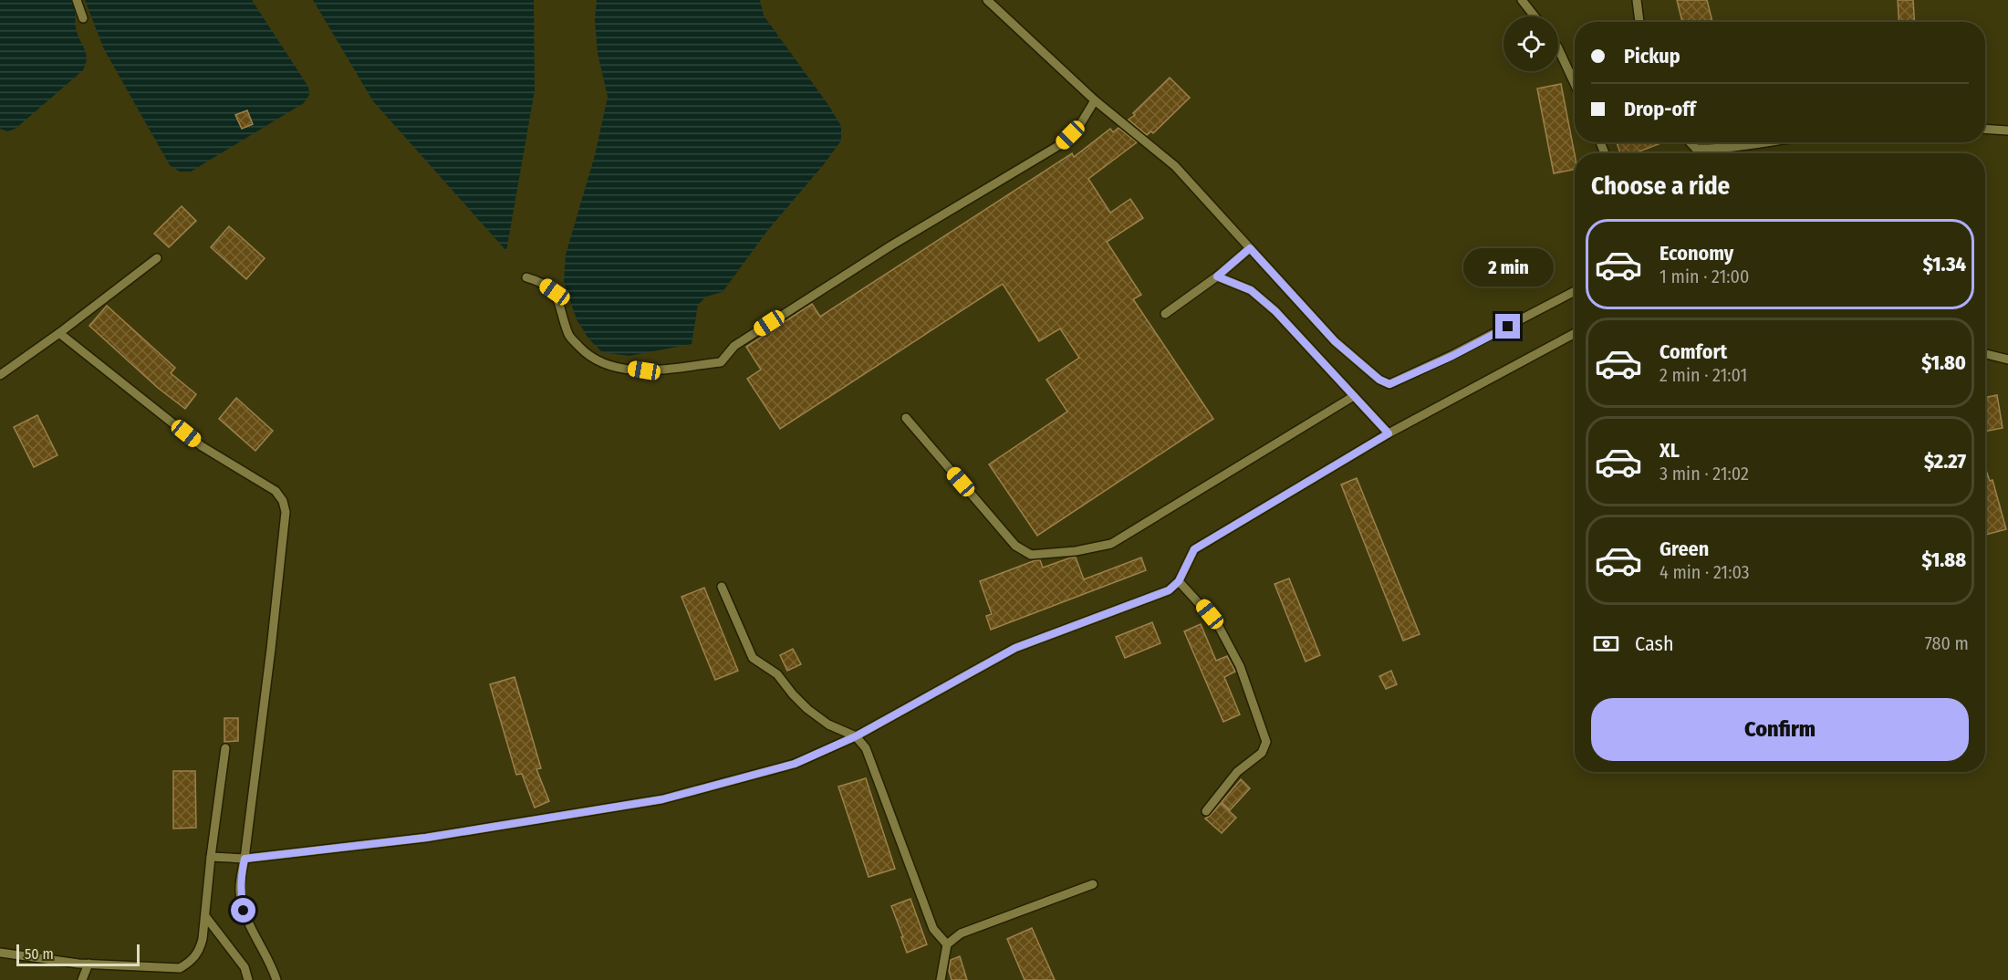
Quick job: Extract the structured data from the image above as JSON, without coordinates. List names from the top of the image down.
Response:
{
  "scale_bar": "50 m",
  "page": {
    "banner": ["Pickup", "Drop-off"],
    "heading": "Choose a ride",
    "list": [
      {
        "name": "Economy",
        "note": "1 min · 21:00",
        "value": "$1.34"
      },
      {
        "name": "Comfort",
        "note": "2 min · 21:01",
        "value": "$1.80"
      },
      {
        "name": "XL",
        "note": "3 min · 21:02",
        "value": "$2.27"
      },
      {
        "name": "Green",
        "note": "4 min · 21:03",
        "value": "$1.88"
      }
    ],
    "bubble": "2 min",
    "pay": ["Cash", "780 m"],
    "buttons": "Confirm",
    "scale": "50 m"
  }
}
